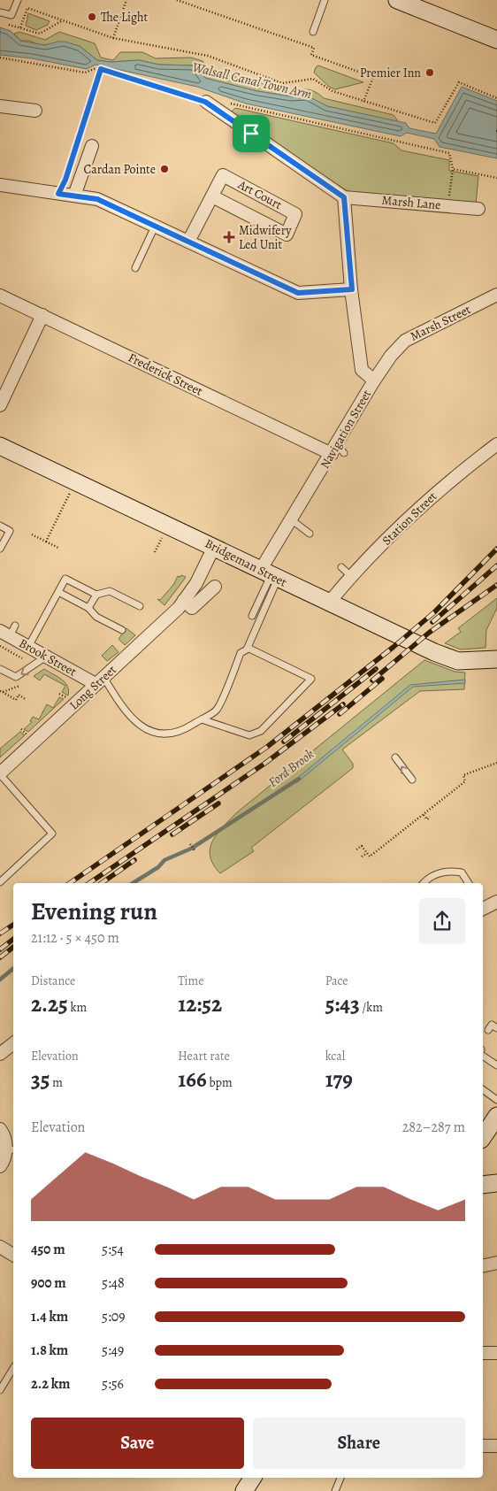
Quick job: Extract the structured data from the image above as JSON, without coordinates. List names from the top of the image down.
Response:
{
  "streets": {
    "street": [
      "Art Court",
      "Marsh Lane",
      "Marsh Street",
      "Frederick Street",
      "Navigation Street",
      "Station Street",
      "Bridgeman Street",
      "Brook Street",
      "Long Street"
    ]
  },
  "crossings": [
    ["Marsh Lane", "Navigation Street"],
    ["Marsh Street", "Navigation Street"],
    ["Frederick Street", "Navigation Street"],
    ["Navigation Street", "Bridgeman Street"],
    ["Station Street", "Bridgeman Street"],
    ["Bridgeman Street", "Long Street"],
    ["Brook Street", "Long Street"]
  ],
  "water": ["Walsall Canal Town Arm", "Ford Brook"],
  "places": {
    "other": ["The Light", "Premier Inn", "Cardan Pointe"],
    "health": ["Midwifery Led Unit"]
  },
  "page": {
    "heading": ["Evening run", "21:12 · 5 × 450 m"],
    "stats": [
      ["Distance", "2.25 km"],
      ["Time", "12:52"],
      ["Pace", "5:43 /km"],
      ["Elevation", "35 m"],
      ["Heart rate", "166 bpm"],
      ["kcal", "179"]
    ],
    "chart": ["Elevation", "282–287 m"],
    "list": [
      {
        "name": "450 m",
        "note": "5:54"
      },
      {
        "name": "900 m",
        "note": "5:48"
      },
      {
        "name": "1.4 km",
        "note": "5:09"
      },
      {
        "name": "1.8 km",
        "note": "5:49"
      },
      {
        "name": "2.2 km",
        "note": "5:56"
      }
    ],
    "buttons": ["Save", "Share"]
  }
}
